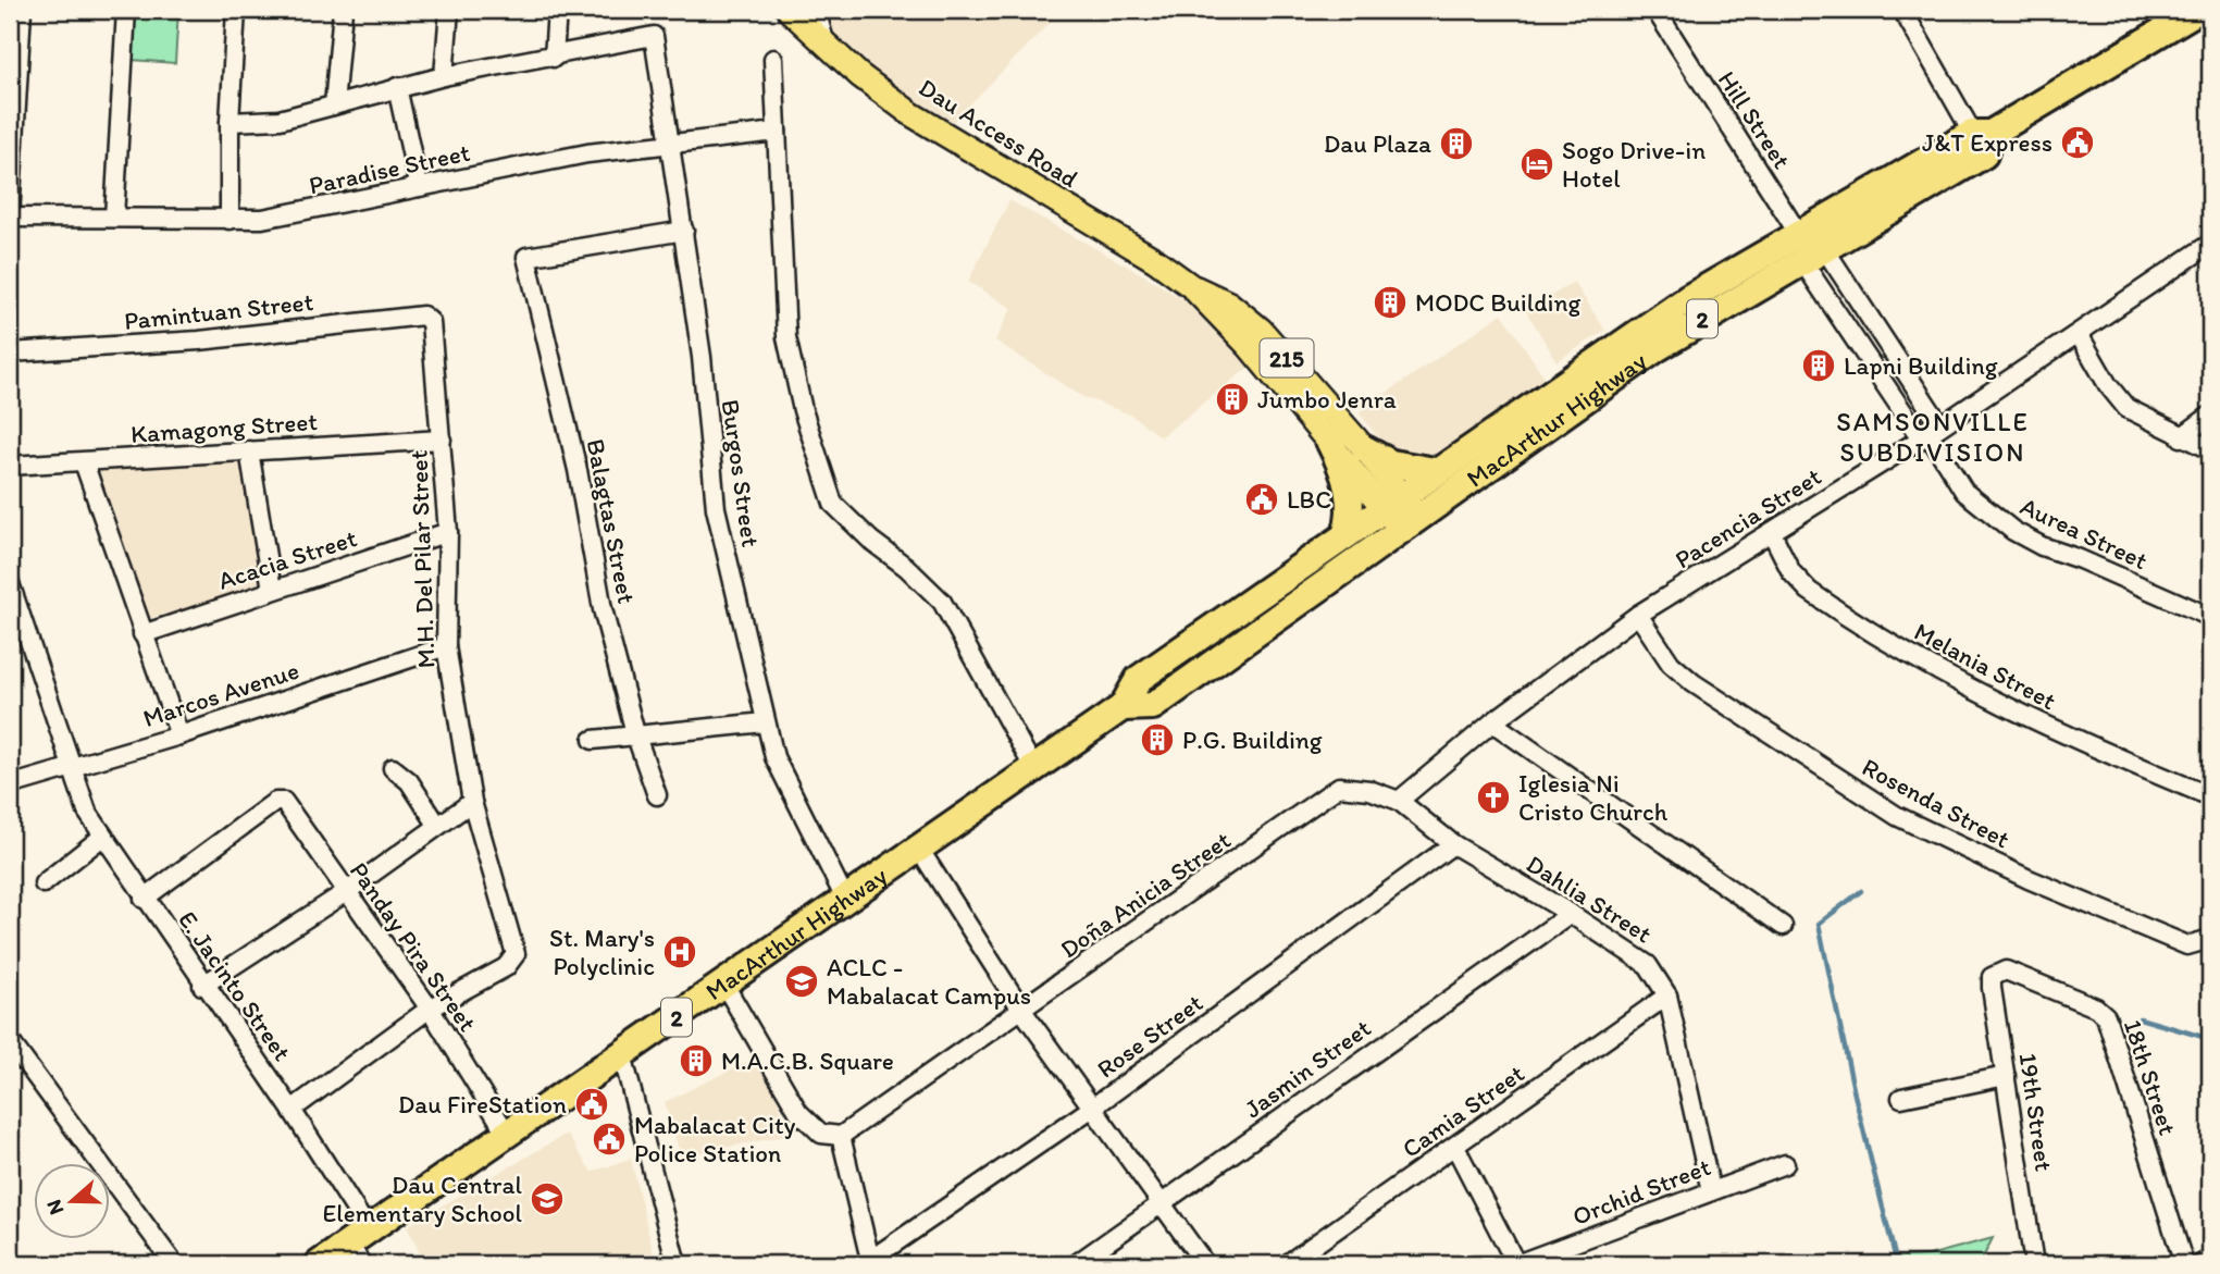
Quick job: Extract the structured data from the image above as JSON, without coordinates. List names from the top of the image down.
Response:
{
  "streets": {
    "highway": ["2", "MacArthur Highway"],
    "main road": ["Dau Access Road", "215"],
    "street": [
      "Hill Street",
      "Paradise Street",
      "Pamintuan Street",
      "Kamagong Street",
      "Burgos Street",
      "Pacencia Street",
      "Balagtas Street",
      "Aurea Street",
      "Acacia Street",
      "M.H. Del Pilar Street",
      "Melania Street",
      "Marcos Avenue",
      "Rosenda Street",
      "Doña Anicia Street",
      "Dahlia Street",
      "Panday Pira Street",
      "E. Jacinto Street",
      "Rose Street",
      "Jasmin Street",
      "18th Street",
      "Camia Street",
      "19th Street",
      "Orchid Street"
    ]
  },
  "crossings": [
    ["Hill Street", "MacArthur Highway"],
    ["Hill Street", "Aurea Street"],
    ["Dau Access Road", "MacArthur Highway"],
    ["Paradise Street", "Burgos Street"],
    ["Pamintuan Street", "M.H. Del Pilar Street"],
    ["MacArthur Highway", "Burgos Street"],
    ["MacArthur Highway", "Aurea Street"],
    ["MacArthur Highway", "Panday Pira Street"],
    ["MacArthur Highway", "E. Jacinto Street"],
    ["Kamagong Street", "M.H. Del Pilar Street"],
    ["Burgos Street", "Balagtas Street"],
    ["Pacencia Street", "Aurea Street"],
    ["Pacencia Street", "Melania Street"],
    ["Pacencia Street", "Rosenda Street"],
    ["Pacencia Street", "Dahlia Street"],
    ["Acacia Street", "M.H. Del Pilar Street"],
    ["M.H. Del Pilar Street", "Marcos Avenue"],
    ["M.H. Del Pilar Street", "Panday Pira Street"],
    ["Marcos Avenue", "E. Jacinto Street"],
    ["Doña Anicia Street", "Dahlia Street"],
    ["Dahlia Street", "Rose Street"],
    ["Dahlia Street", "Jasmin Street"],
    ["Dahlia Street", "Camia Street"],
    ["Dahlia Street", "Orchid Street"],
    ["Panday Pira Street", "E. Jacinto Street"],
    ["18th Street", "19th Street"]
  ],
  "districts": ["SAMSONVILLE SUBDIVISION"],
  "places": {
    "public building": [
      "J&T Express",
      "LBC",
      "Dau FireStation",
      "Mabalacat City Police Station"
    ],
    "building": [
      "Dau Plaza",
      "MODC Building",
      "Lapni Building",
      "Jumbo Jenra",
      "P.G. Building",
      "M.A.C.B. Square"
    ],
    "hotel": ["Sogo Drive-in Hotel"],
    "church": ["Iglesia Ni Cristo Church"],
    "hospital": ["St. Mary's Polyclinic"],
    "school or university": ["ACLC - Mabalacat Campus", "Dau Central Elementary School"]
  },
  "north": "left"
}
